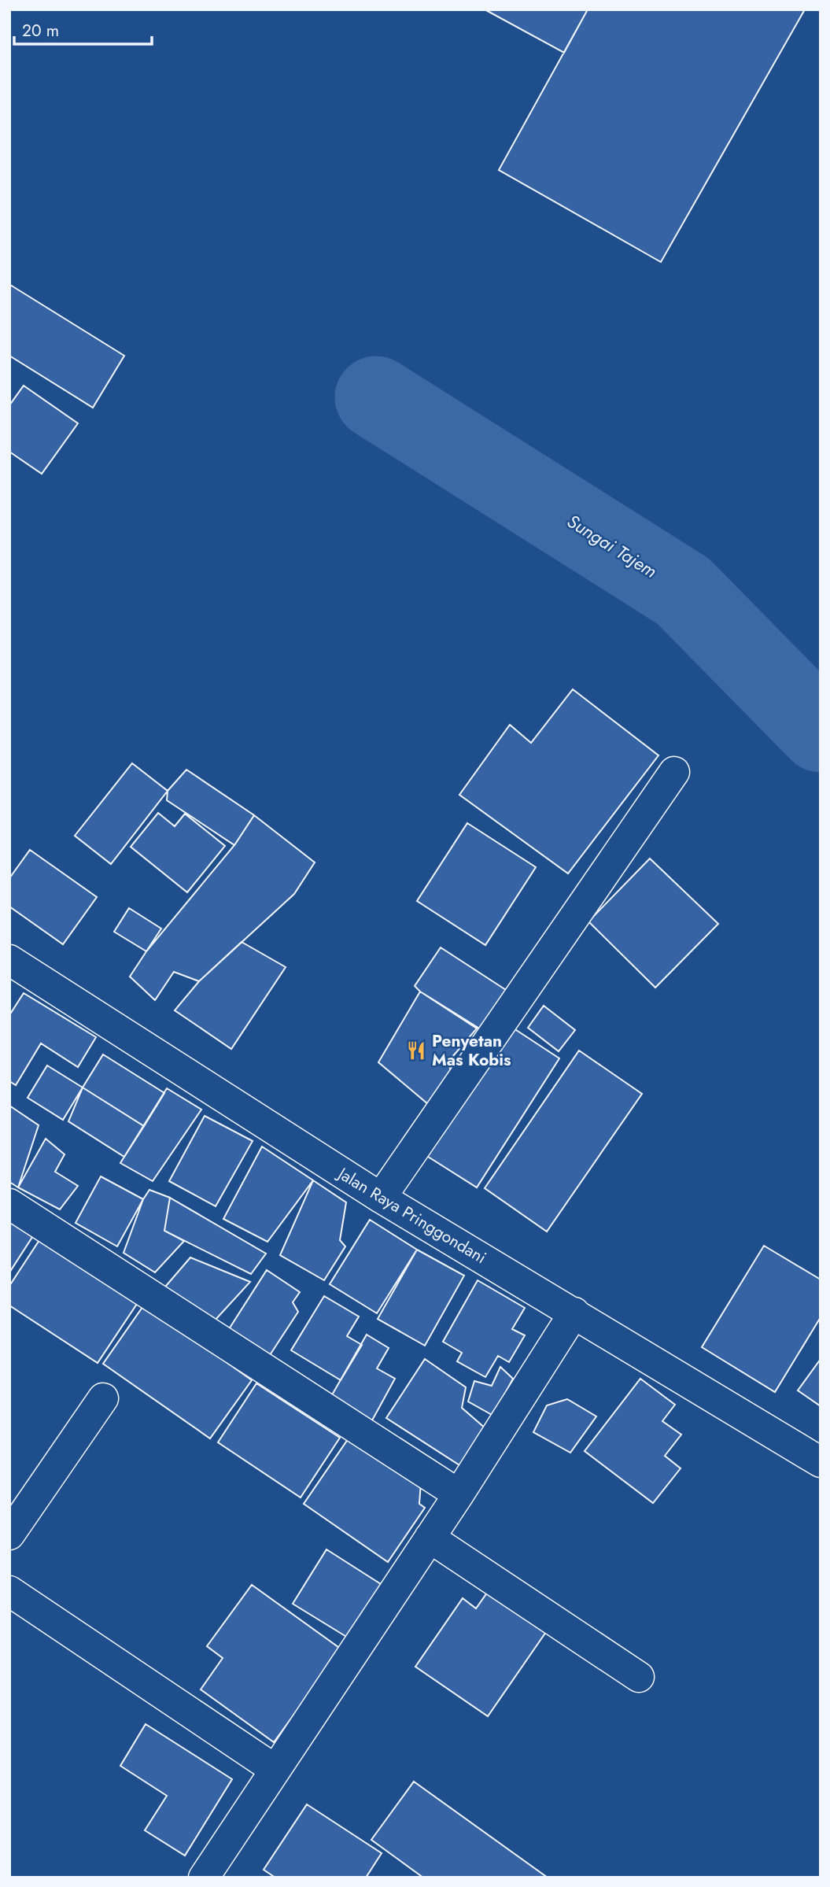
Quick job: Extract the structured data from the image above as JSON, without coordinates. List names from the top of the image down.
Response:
{
  "streets": {
    "street": ["Jalan Raya Pringgondani"]
  },
  "water": ["Sungai Tajem"],
  "places": {
    "restaurant": ["Penyetan Mas Kobis"]
  },
  "scale_bar": "20 m"
}
